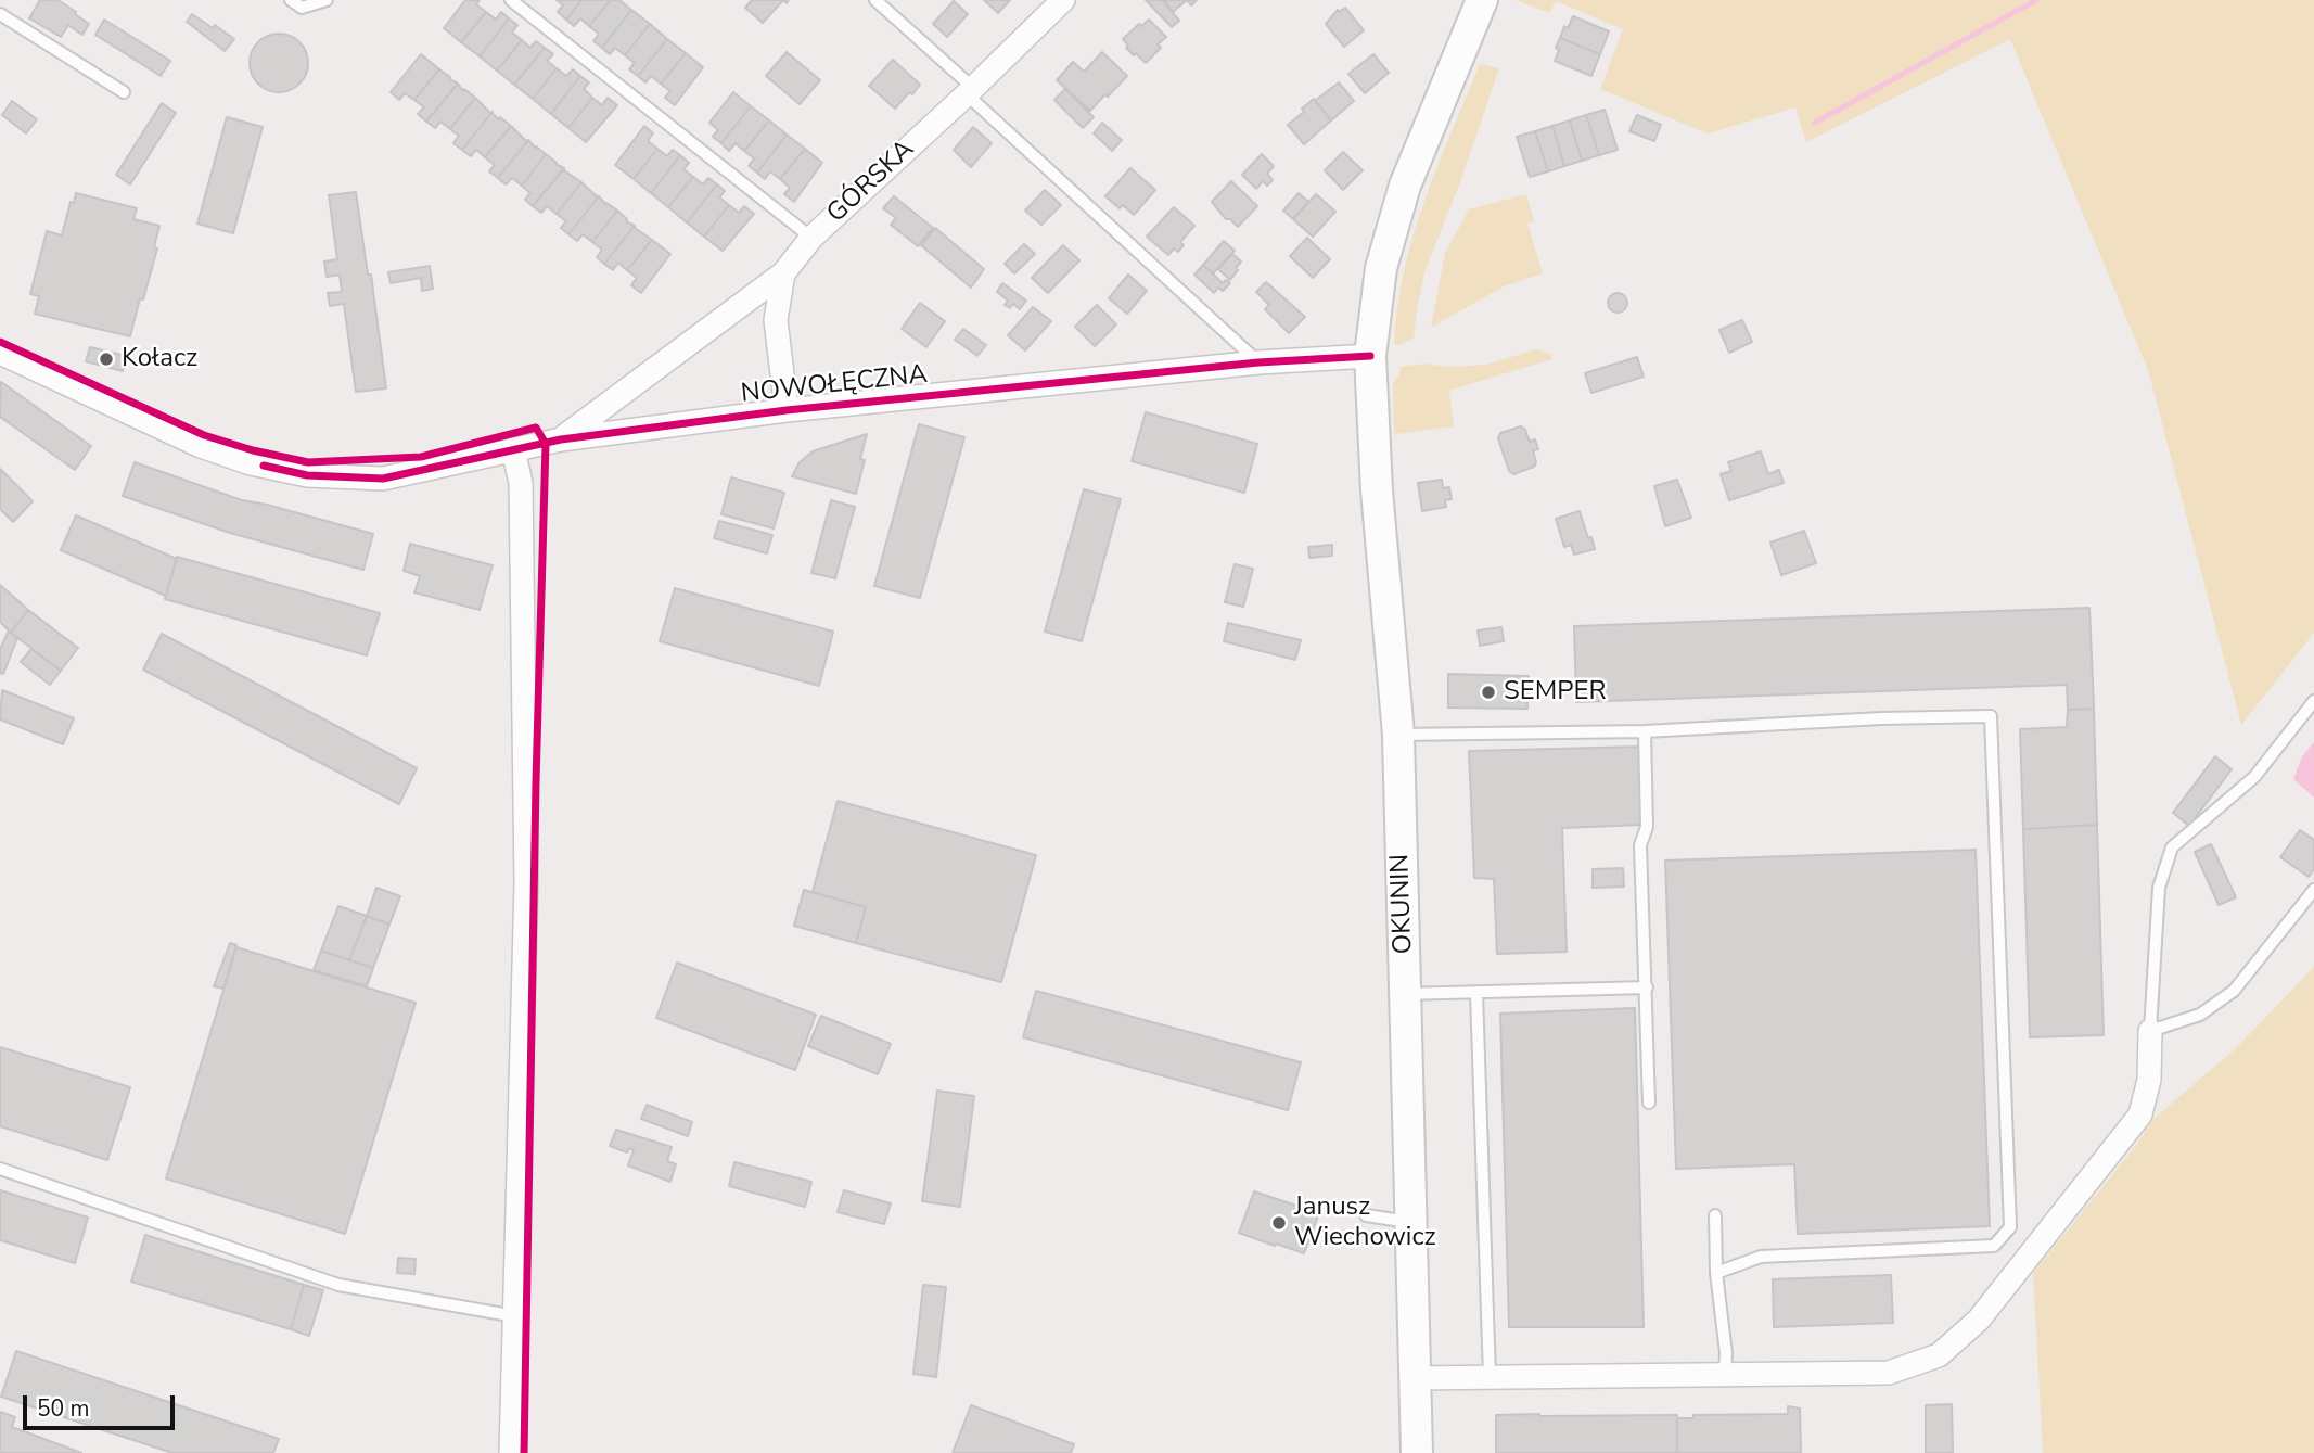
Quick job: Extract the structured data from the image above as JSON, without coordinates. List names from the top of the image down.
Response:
{
  "streets": {
    "main road": ["OKUNIN"],
    "street": ["GÓRSKA", "NOWOŁĘCZNA"]
  },
  "crossings": [
    ["GÓRSKA", "NOWOŁĘCZNA"],
    ["NOWOŁĘCZNA", "OKUNIN"]
  ],
  "places": ["Kołacz", "SEMPER", "Janusz Wiechowicz"],
  "scale_bar": "50 m"
}
